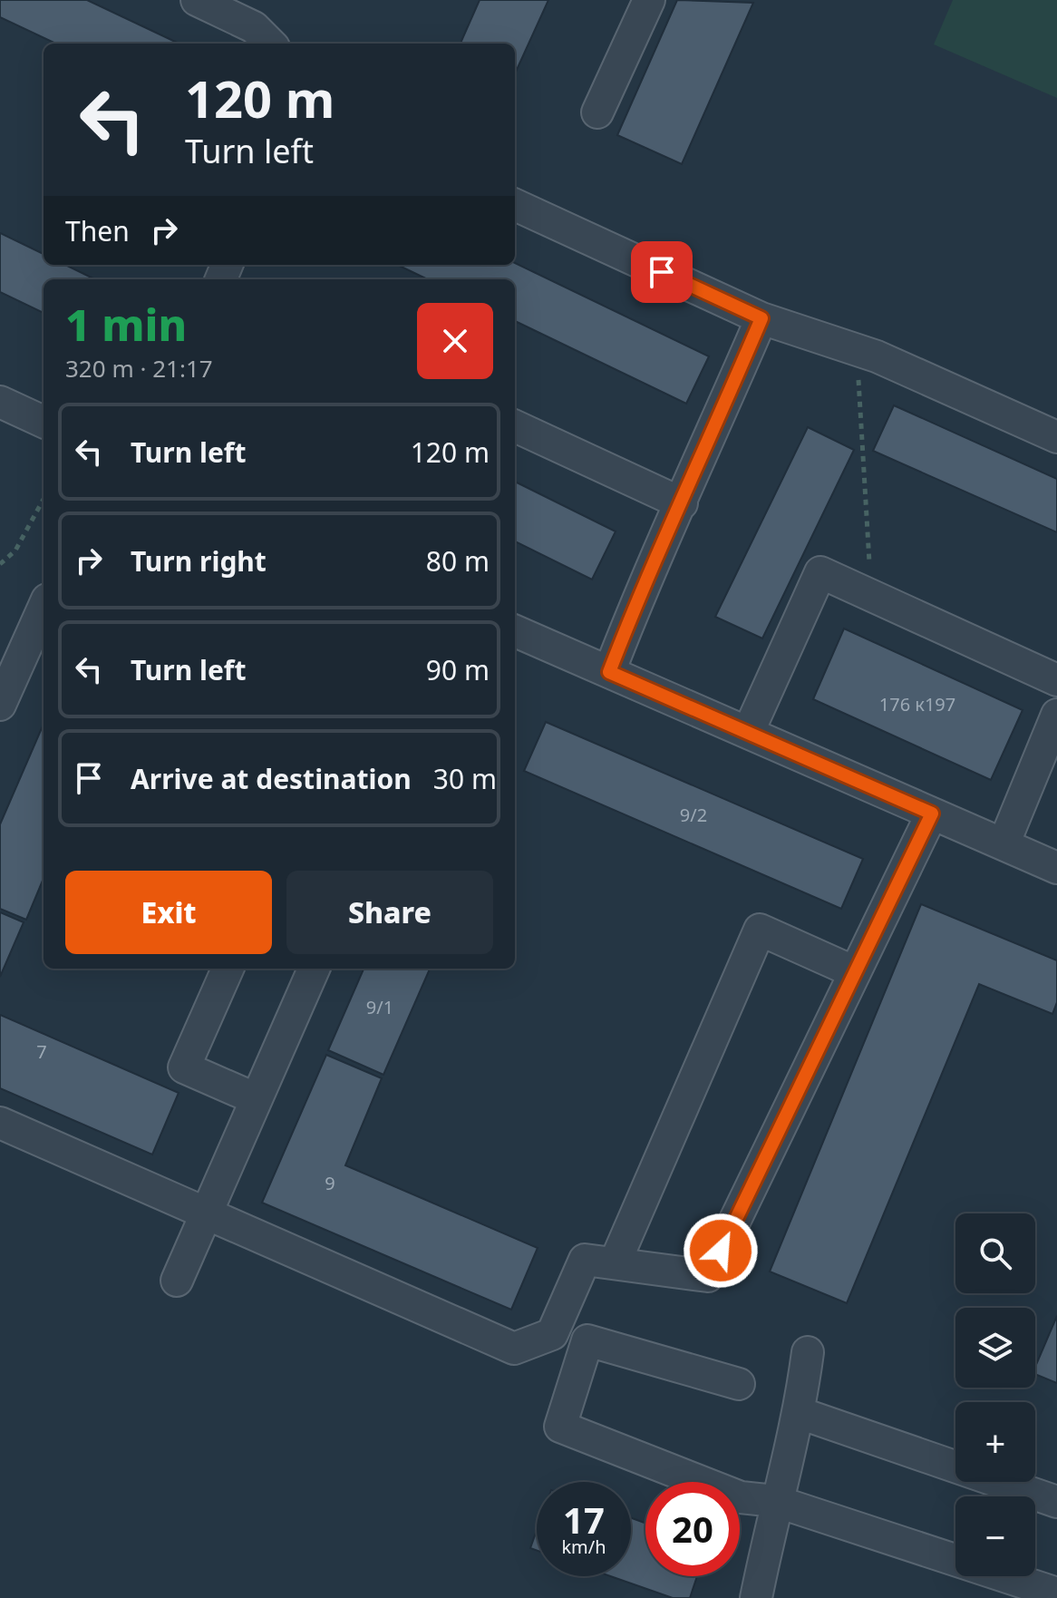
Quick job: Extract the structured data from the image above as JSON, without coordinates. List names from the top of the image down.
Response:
{
  "house_numbers": [
    "176 к197",
    "9/2",
    "9/1",
    "7",
    "9"
  ],
  "page": {
    "turn": ["120 m", "Turn left"],
    "then": "Then",
    "heading": ["1 min", "320 m · 21:17"],
    "list": [
      {
        "name": "Turn left",
        "value": "120 m"
      },
      {
        "name": "Turn right",
        "value": "80 m"
      },
      {
        "name": "Turn left",
        "value": "90 m"
      },
      {
        "name": "Arrive at destination",
        "value": "30 m"
      }
    ],
    "buttons": ["Exit", "Share"],
    "map_buttons": ["+", "−"],
    "speed": "17 km/h",
    "limit": "20"
  }
}
